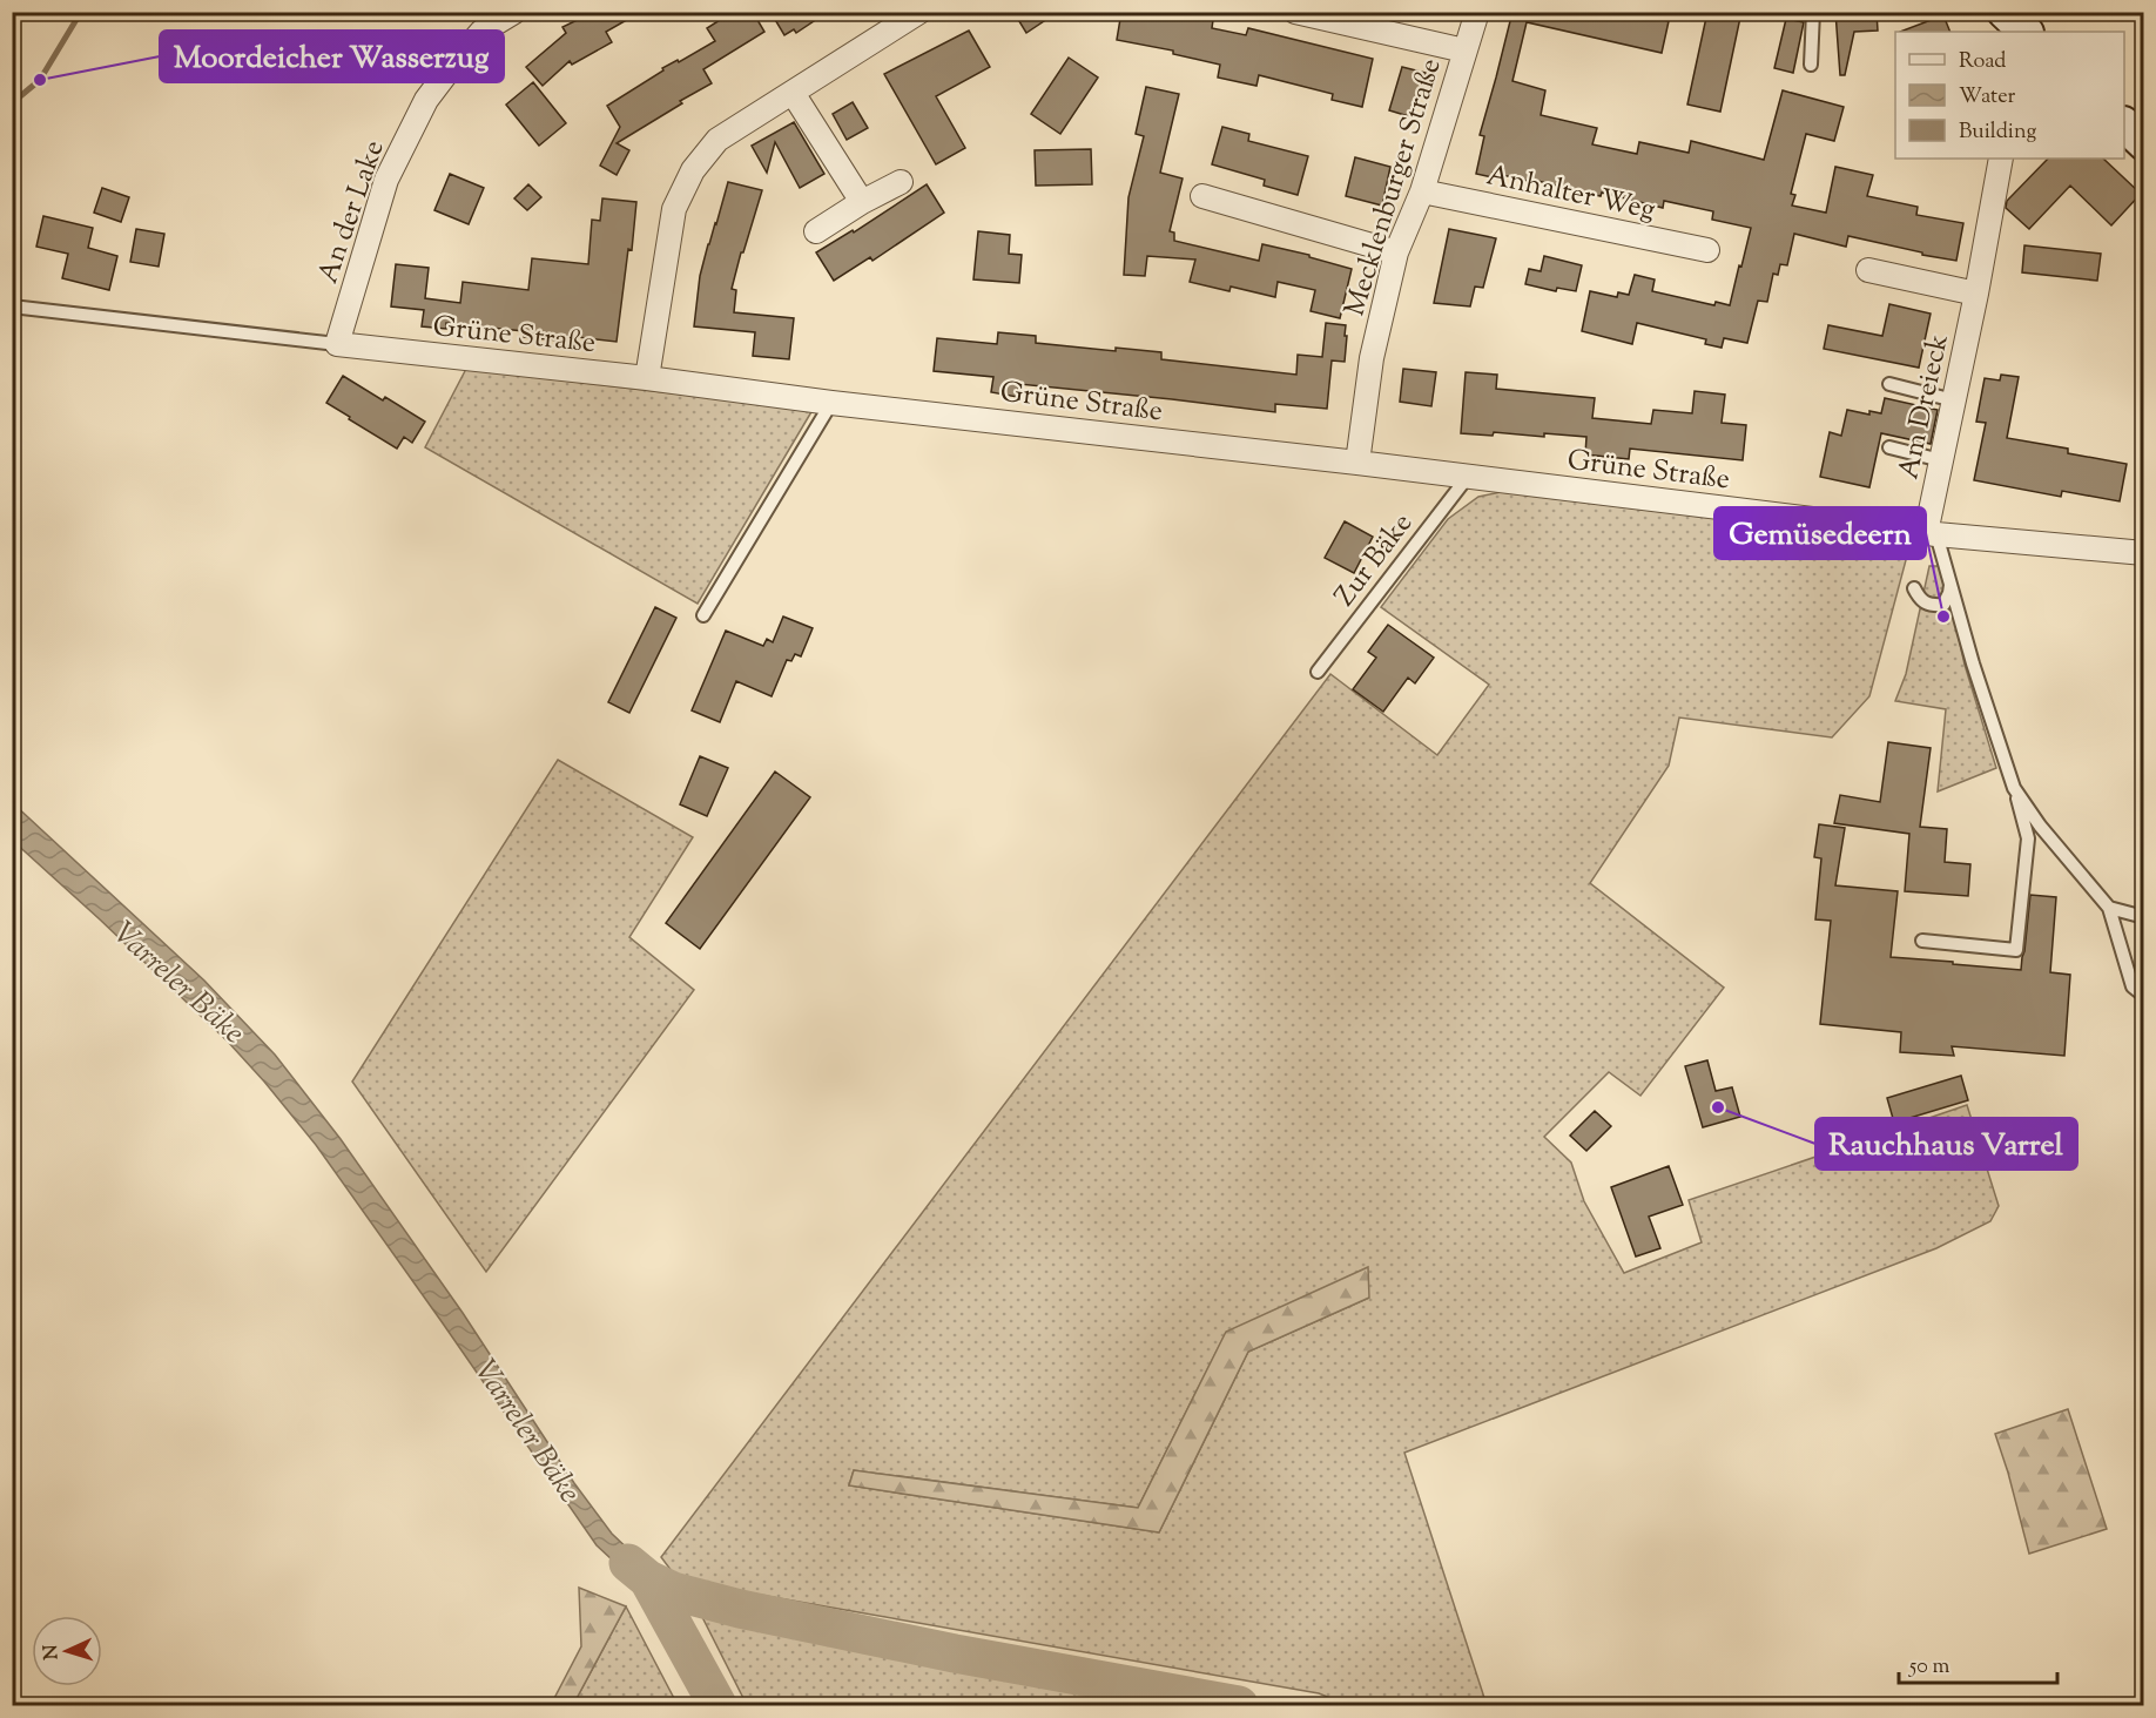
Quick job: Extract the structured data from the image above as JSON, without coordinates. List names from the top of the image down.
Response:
{
  "streets": {
    "street": [
      "Mecklenburger Straße",
      "Anhalter Weg",
      "An der Lake",
      "Grüne Straße",
      "Am Dreieck"
    ],
    "lane": ["Zur Bäke"]
  },
  "crossings": [
    ["Mecklenburger Straße", "Anhalter Weg"],
    ["Mecklenburger Straße", "Grüne Straße"],
    ["An der Lake", "Grüne Straße"],
    ["Grüne Straße", "Am Dreieck"],
    ["Grüne Straße", "Zur Bäke"]
  ],
  "water": ["Varreler Bäke"],
  "places": ["Moordeicher Wasserzug", "Gemüsedeern", "Rauchhaus Varrel"],
  "legend": ["Road", "Water", "Building"],
  "scale_bar": "50 m",
  "north": "left"
}
